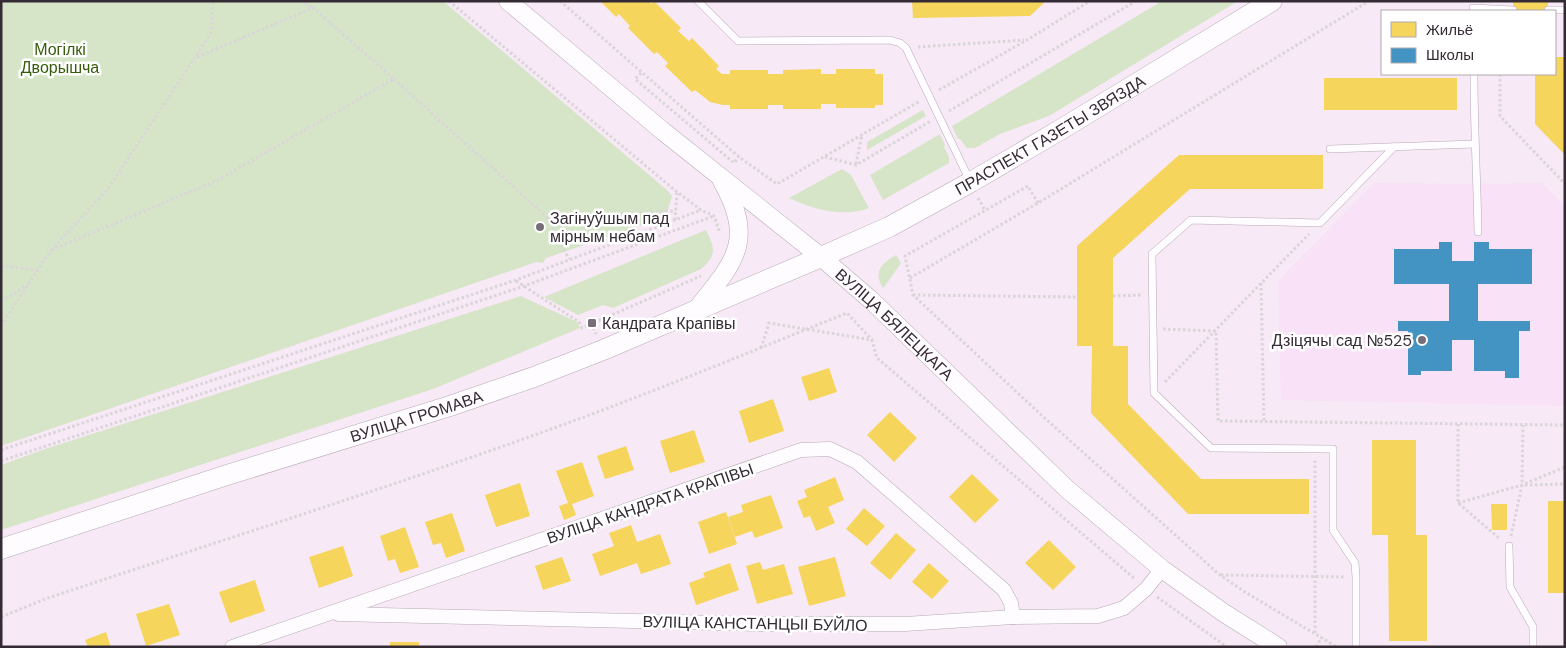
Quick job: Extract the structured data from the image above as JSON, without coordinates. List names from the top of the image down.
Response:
{
  "streets": {
    "main road": ["ПРАСПЕКТ ГАЗЕТЫ ЗВЯЗДА", "ВУЛІЦА ГРОМАВА"],
    "street": ["ВУЛІЦА БЯЛЕЦКАГА", "ВУЛІЦА КАНДРАТА КРАПІВЫ", "ВУЛІЦА КАНСТАНЦЫІ БУЙЛО"]
  },
  "crossings": [
    ["ПРАСПЕКТ ГАЗЕТЫ ЗВЯЗДА", "ВУЛІЦА БЯЛЕЦКАГА"],
    ["ПРАСПЕКТ ГАЗЕТЫ ЗВЯЗДА", "ВУЛІЦА ГРОМАВА"],
    ["ВУЛІЦА БЯЛЕЦКАГА", "ВУЛІЦА ГРОМАВА"],
    ["ВУЛІЦА БЯЛЕЦКАГА", "ВУЛІЦА КАНСТАНЦЫІ БУЙЛО"],
    ["ВУЛІЦА КАНДРАТА КРАПІВЫ", "ВУЛІЦА КАНСТАНЦЫІ БУЙЛО"]
  ],
  "parks": ["Могілкі Дворышча"],
  "places": {
    "other": ["Загінуўшым пад мірным небам", "Дзіцячы сад №525"],
    "transit": ["Кандрата Крапівы"]
  },
  "legend": ["Жильё", "Школы"]
}
